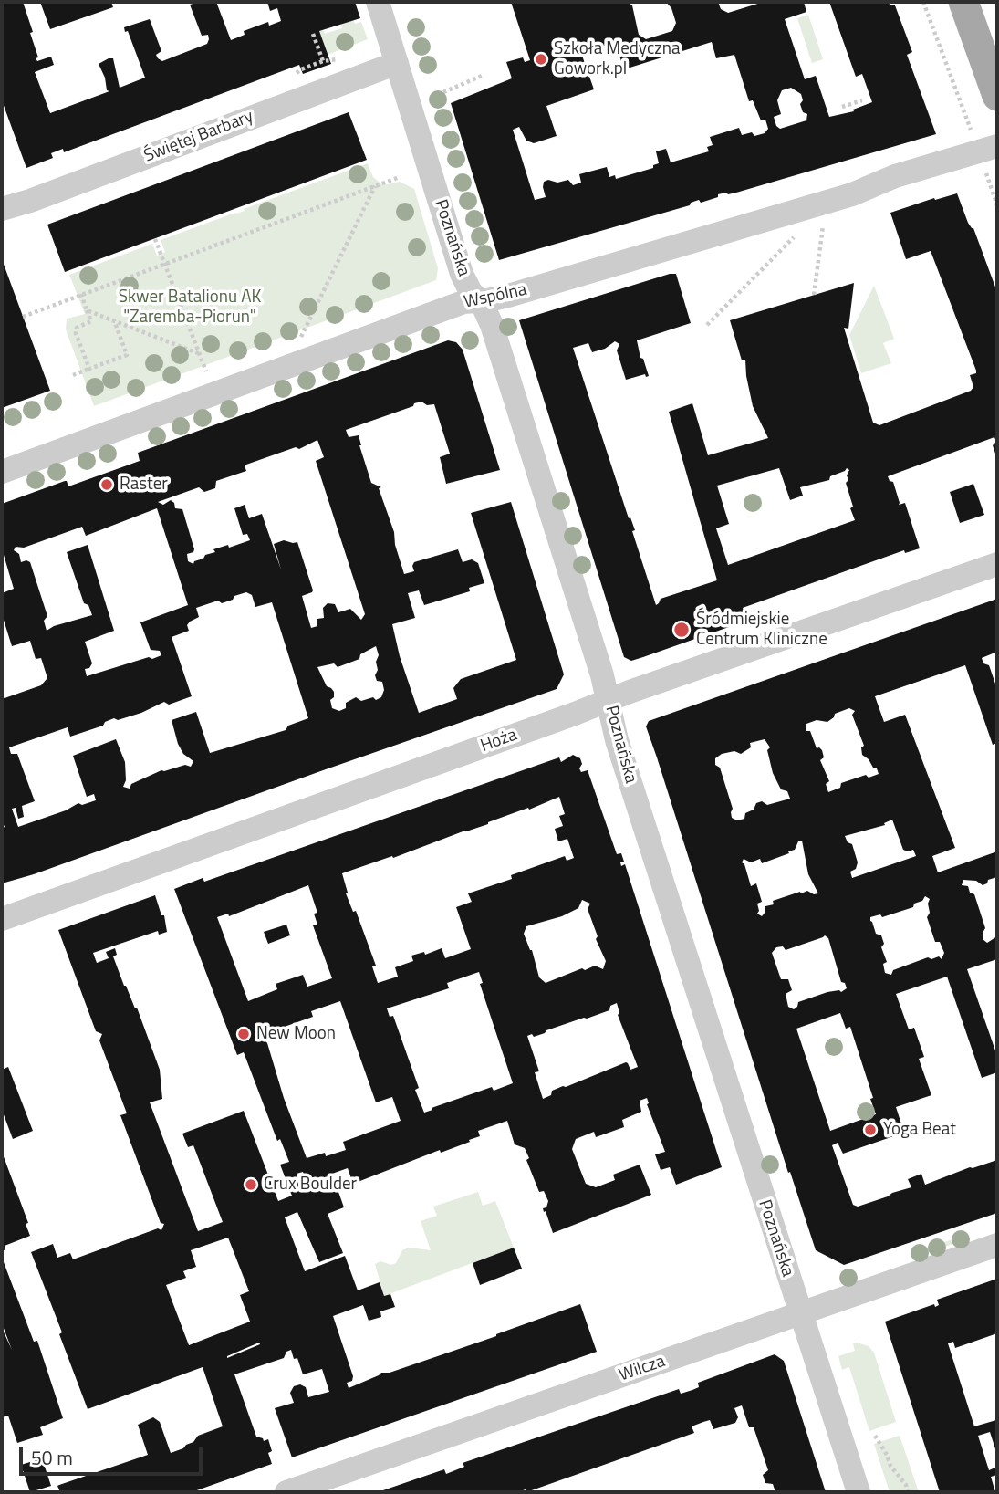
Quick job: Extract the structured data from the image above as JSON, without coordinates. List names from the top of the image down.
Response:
{
  "streets": {
    "street": [
      "Świętej Barbary",
      "Poznańska",
      "Wspólna",
      "Hoża",
      "Wilcza"
    ]
  },
  "crossings": [
    ["Świętej Barbary", "Poznańska"],
    ["Poznańska", "Wspólna"],
    ["Poznańska", "Hoża"],
    ["Poznańska", "Wilcza"]
  ],
  "parks": ["Skwer Batalionu AK \"Zaremba-Piorun\""],
  "places": [
    "Szkoła Medyczna Gowork.pl",
    "Raster",
    "Śródmiejskie Centrum Kliniczne",
    "New Moon",
    "Yoga Beat",
    "Crux Boulder"
  ],
  "scale_bar": "50 m"
}
